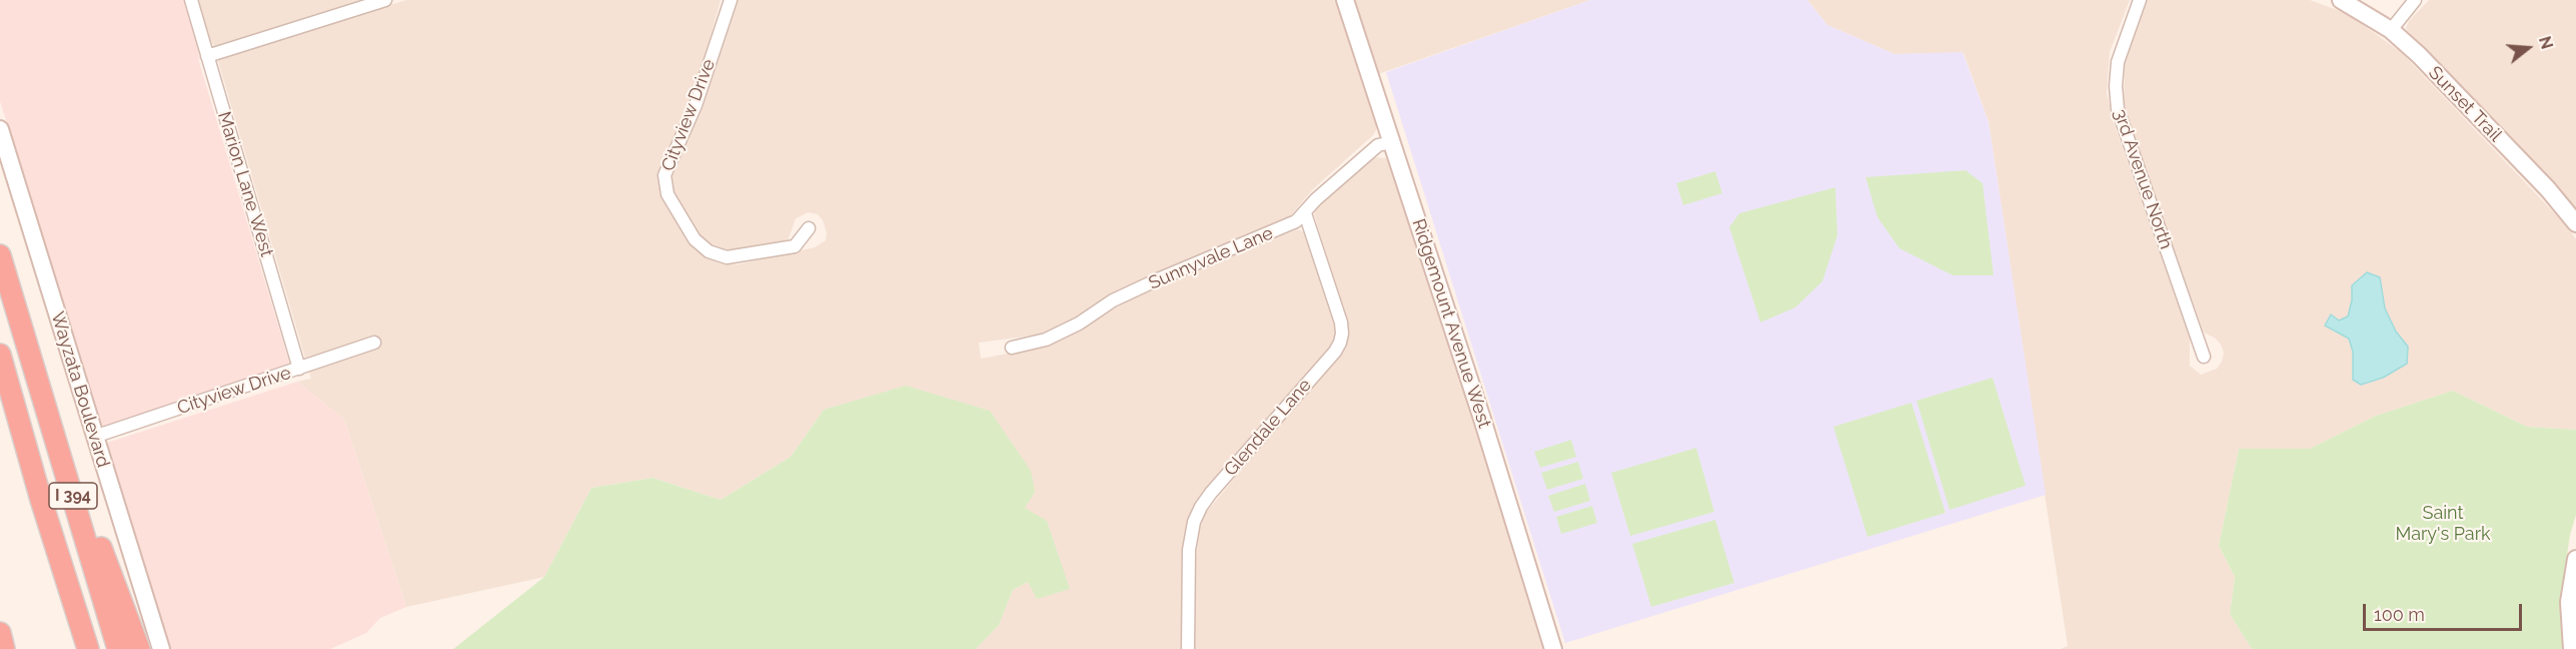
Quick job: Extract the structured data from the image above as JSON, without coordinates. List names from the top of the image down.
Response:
{
  "streets": {
    "highway": ["I 394"],
    "street": [
      "Sunset Trail",
      "Cityview Drive",
      "3rd Avenue North",
      "Marion Lane West",
      "Sunnyvale Lane",
      "Ridgemount Avenue West",
      "Wayzata Boulevard",
      "Glendale Lane"
    ]
  },
  "crossings": [
    ["Cityview Drive", "Marion Lane West"],
    ["Cityview Drive", "Wayzata Boulevard"],
    ["Sunnyvale Lane", "Ridgemount Avenue West"],
    ["Sunnyvale Lane", "Glendale Lane"]
  ],
  "parks": ["Saint Mary's Park"],
  "scale_bar": "100 m",
  "north": "right"
}
